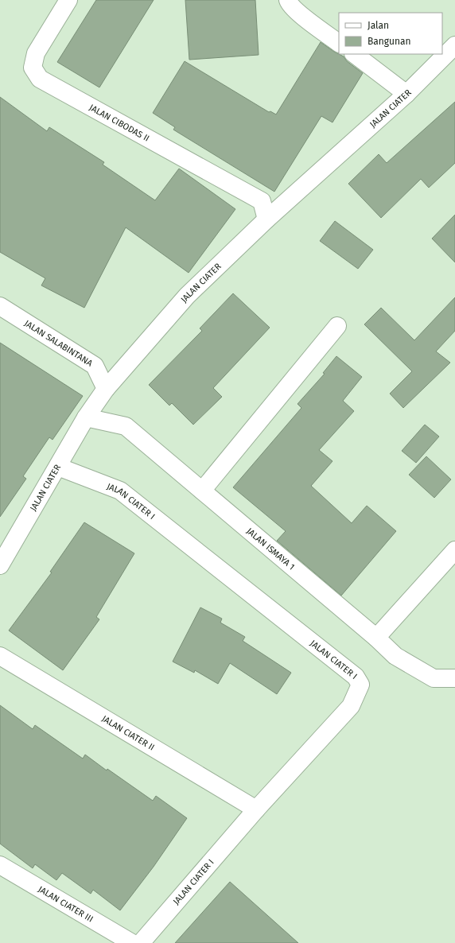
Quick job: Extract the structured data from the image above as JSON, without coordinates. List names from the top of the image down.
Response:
{
  "streets": {
    "street": [
      "JALAN CIATER",
      "JALAN CIBODAS II",
      "JALAN SALABINTANA",
      "JALAN CIATER I",
      "JALAN ISMAYA 1",
      "JALAN CIATER II",
      "JALAN CIATER III"
    ]
  },
  "crossings": [
    ["JALAN CIATER", "JALAN CIBODAS II"],
    ["JALAN CIATER", "JALAN SALABINTANA"],
    ["JALAN CIATER", "JALAN CIATER I"],
    ["JALAN CIATER", "JALAN ISMAYA 1"],
    ["JALAN CIATER I", "JALAN CIATER II"]
  ],
  "legend": ["Jalan", "Bangunan"]
}
